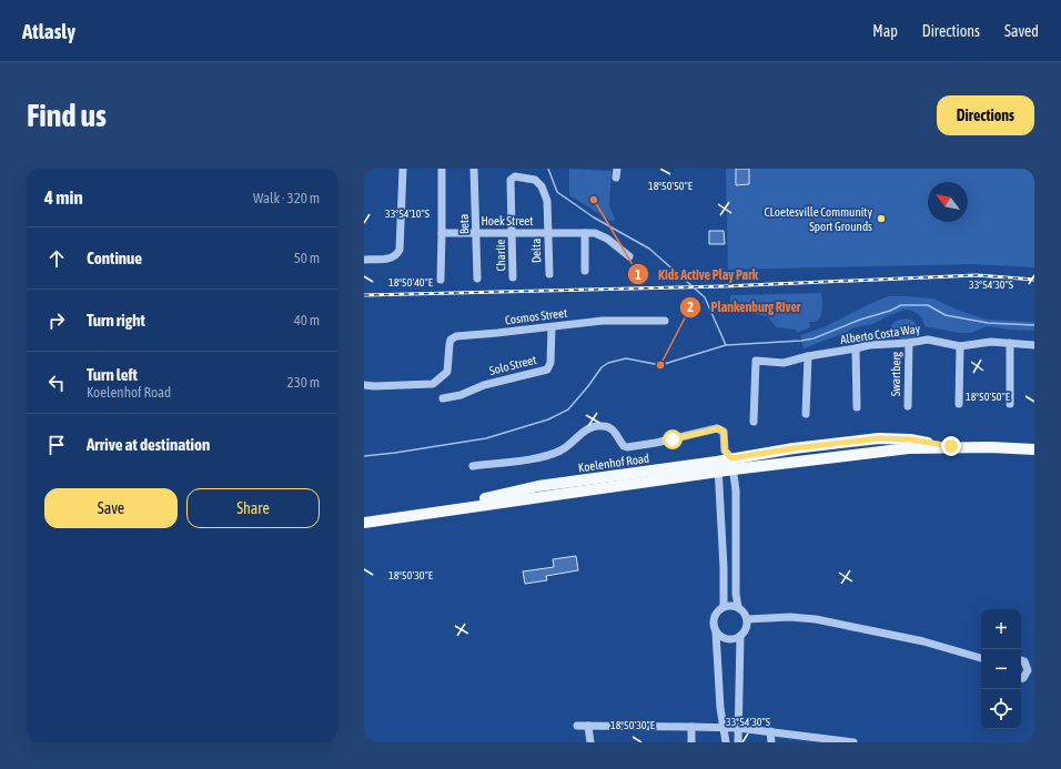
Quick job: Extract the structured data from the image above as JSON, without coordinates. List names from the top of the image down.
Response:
{
  "streets": {
    "main road": ["Koelenhof Road"],
    "street": [
      "Hoek Street",
      "Beta",
      "Delta",
      "Charlie",
      "Cosmos Street",
      "Alberto Costa Way",
      "Solo Street",
      "Swartberg"
    ]
  },
  "crossings": [
    ["Hoek Street", "Beta"],
    ["Hoek Street", "Delta"],
    ["Hoek Street", "Charlie"],
    ["Delta", "Charlie"],
    ["Cosmos Street", "Solo Street"],
    ["Alberto Costa Way", "Swartberg"]
  ],
  "places": ["Kids Active Play Park", "CLoetesville Community Sport Grounds", "Plankenburg River"],
  "north": "top left",
  "page": {
    "header": "Atlasly",
    "nav": ["Map", "Directions", "Saved"],
    "buttons": [
      "Directions",
      ["Save", "Share"]
    ],
    "title": "Find us",
    "heading": ["4 min", "Walk · 320 m"],
    "list": [
      ["Continue", "50 m"],
      ["Turn right", "40 m"],
      ["Turn left", "Koelenhof Road", "230 m"],
      "Arrive at destination"
    ],
    "map_buttons": ["+", "−"]
  },
  "coordinates": [
    "18°50'50\"E",
    "33°54'10\"S",
    "18°50'40\"E",
    "33°54'30\"S",
    "18°50'30\"E"
  ]
}
